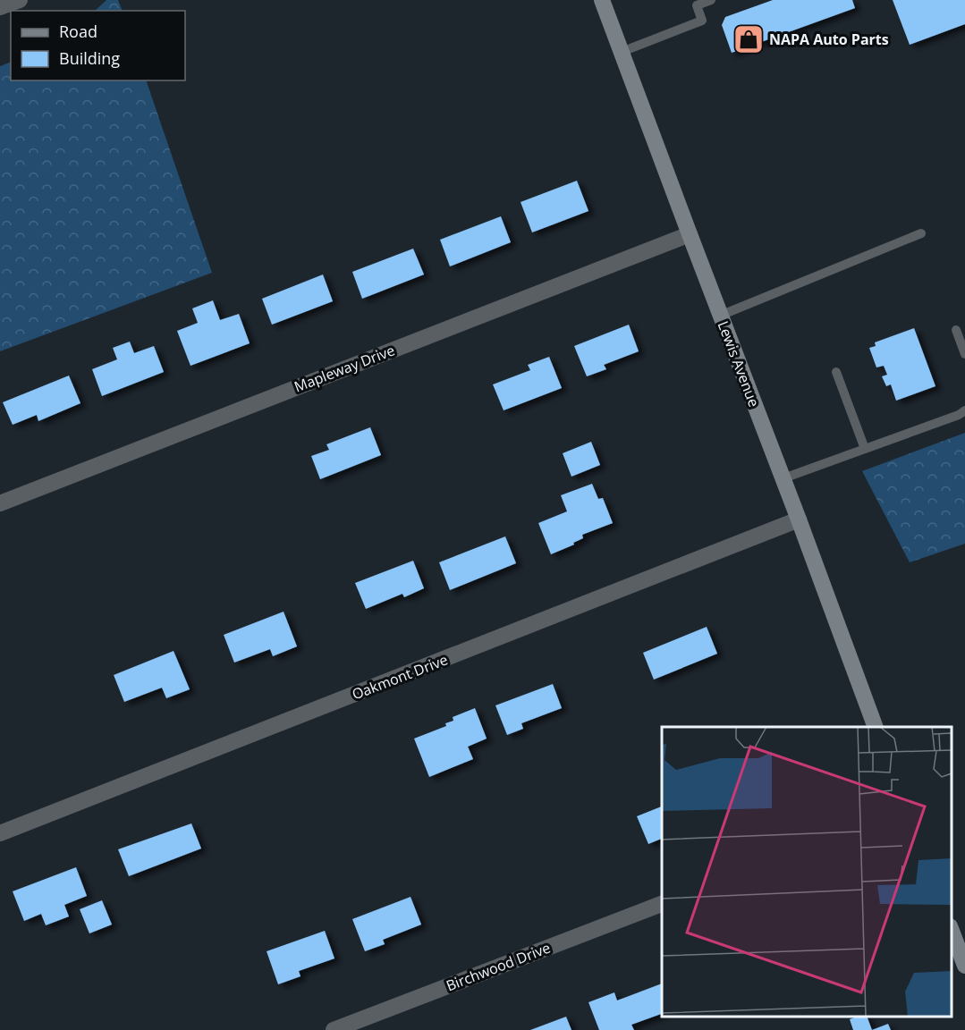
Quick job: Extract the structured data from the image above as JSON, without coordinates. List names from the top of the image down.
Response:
{
  "streets": {
    "main road": ["Lewis Avenue"],
    "street": ["Mapleway Drive", "Oakmont Drive", "Birchwood Drive"]
  },
  "crossings": [
    ["Lewis Avenue", "Mapleway Drive"],
    ["Lewis Avenue", "Oakmont Drive"]
  ],
  "places": {
    "shop": ["NAPA Auto Parts"]
  },
  "legend": ["Road", "Building"]
}
